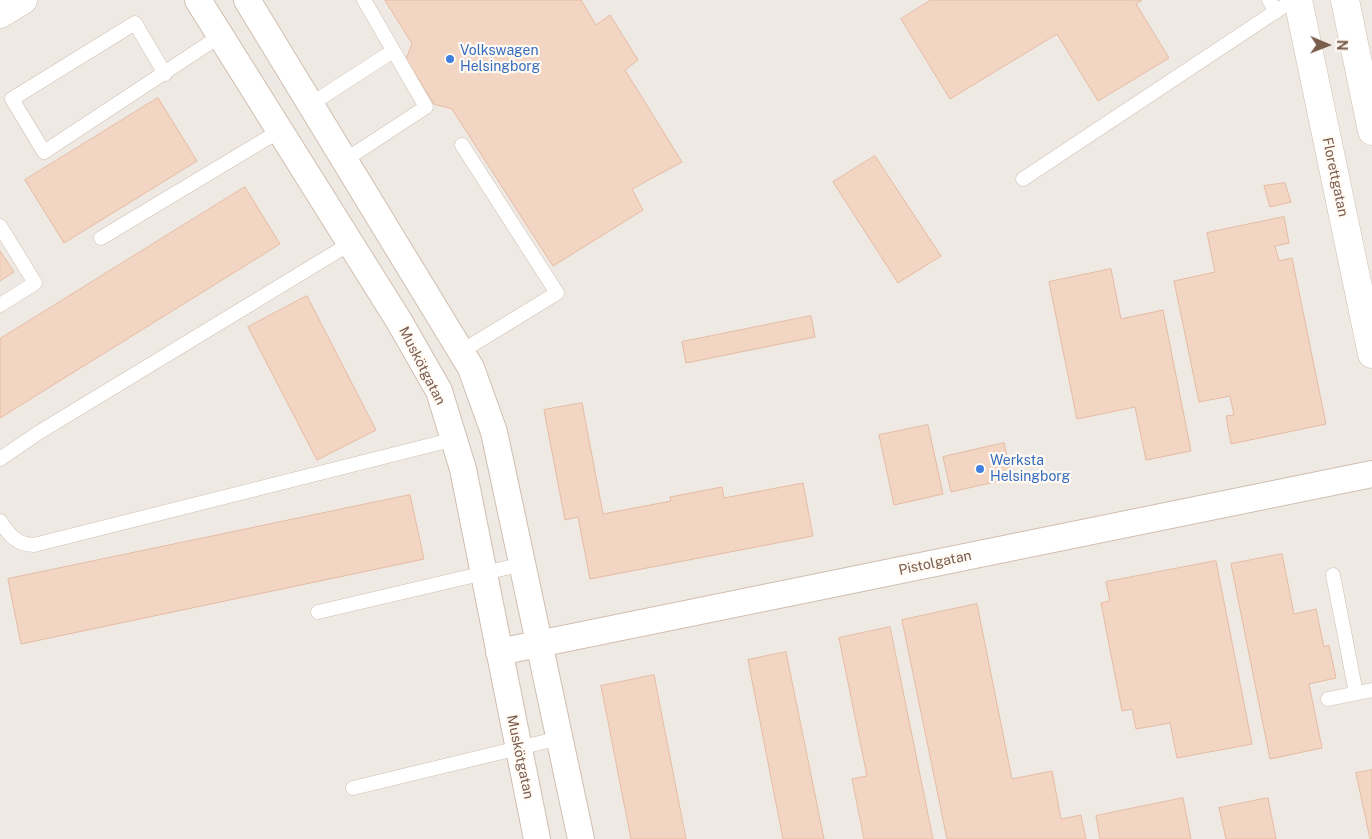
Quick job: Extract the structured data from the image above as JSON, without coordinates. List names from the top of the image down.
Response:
{
  "streets": {
    "street": ["Florettgatan", "Muskötgatan", "Pistolgatan"]
  },
  "crossings": [
    ["Muskötgatan", "Pistolgatan"]
  ],
  "places": ["Volkswagen Helsingborg", "Werksta Helsingborg"],
  "north": "right"
}
